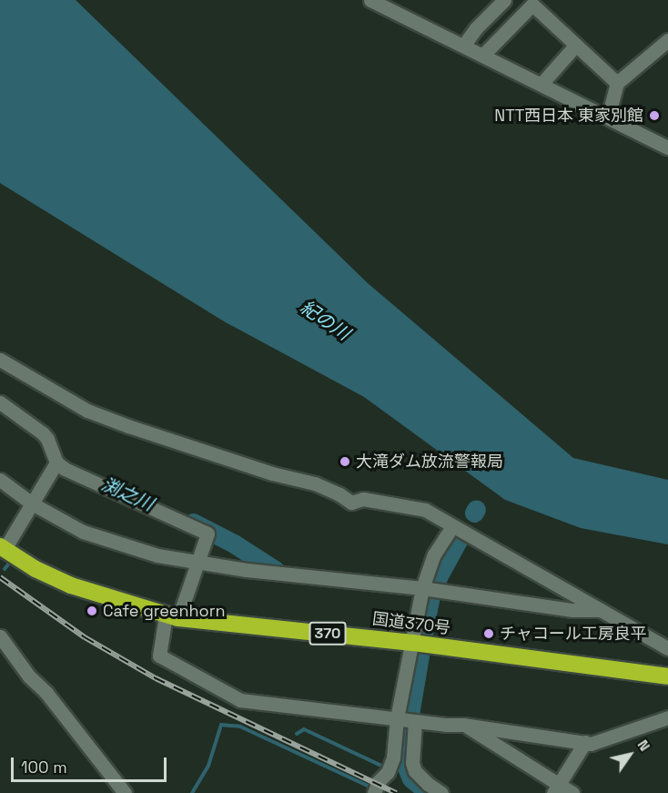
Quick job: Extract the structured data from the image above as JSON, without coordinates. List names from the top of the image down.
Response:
{
  "streets": {
    "highway": ["国道370号", "370"]
  },
  "water": ["紀の川", "渕之川"],
  "places": [
    "NTT西日本 東家別館",
    "大滝ダム放流警報局",
    "Cafe greenhorn",
    "チャコール工房良平"
  ],
  "scale_bar": "100 m",
  "north": "top right"
}
